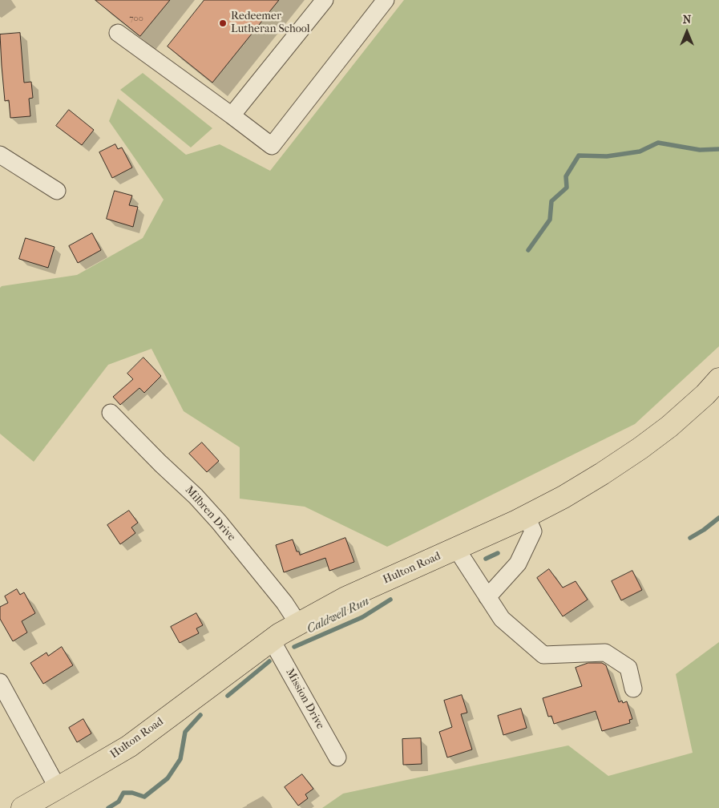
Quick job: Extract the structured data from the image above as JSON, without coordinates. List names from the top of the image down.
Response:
{
  "streets": {
    "main road": ["Hulton Road"],
    "street": ["Milbren Drive", "Mission Drive"]
  },
  "crossings": [
    ["Milbren Drive", "Hulton Road"],
    ["Hulton Road", "Mission Drive"]
  ],
  "water": ["Caldwell Run"],
  "places": ["Redeemer Lutheran School"],
  "house_numbers": ["700"],
  "north": "top"
}
